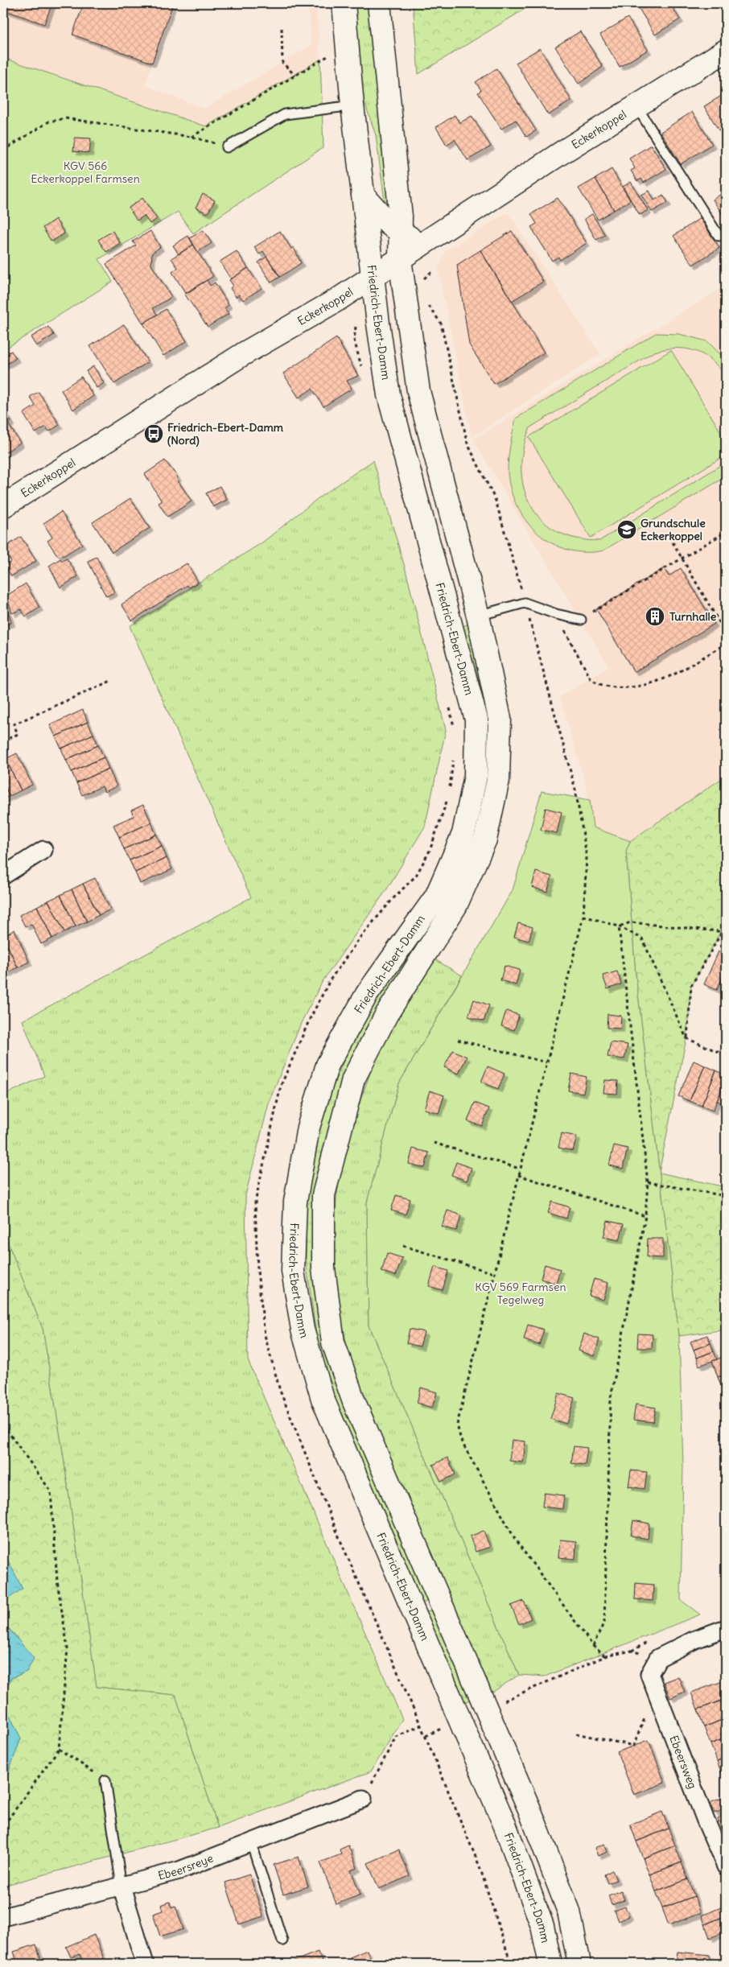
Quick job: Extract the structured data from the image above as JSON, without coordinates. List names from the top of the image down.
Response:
{
  "streets": {
    "main road": ["Eckerkoppel", "Friedrich-Ebert-Damm"],
    "street": ["Ebeersweg", "Ebeersreye"]
  },
  "crossings": [
    ["Eckerkoppel", "Friedrich-Ebert-Damm"]
  ],
  "parks": ["KGV 566 Eckerkoppel Farmsen", "KGV 569 Farmsen Tegelweg"],
  "places": {
    "bus stop": ["Friedrich-Ebert-Damm (Nord)"],
    "school or university": ["Grundschule Eckerkoppel"],
    "building": ["Turnhalle"]
  }
}
